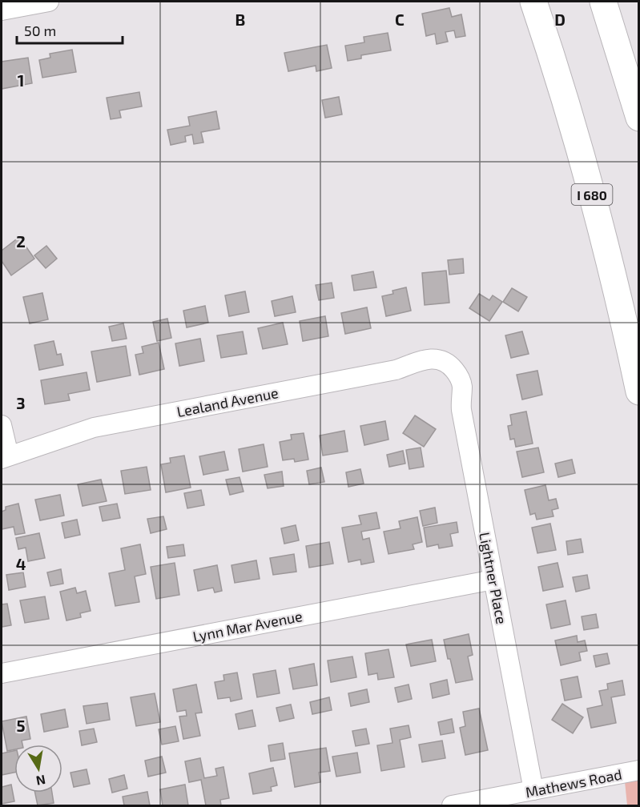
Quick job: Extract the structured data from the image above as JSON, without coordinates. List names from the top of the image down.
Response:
{
  "streets": {
    "highway": ["I 680"],
    "street": [
      "Lealand Avenue",
      "Lightner Place",
      "Lynn Mar Avenue",
      "Mathews Road"
    ]
  },
  "crossings": [
    ["Lealand Avenue", "Lightner Place"],
    ["Lightner Place", "Lynn Mar Avenue"],
    ["Lightner Place", "Mathews Road"]
  ],
  "scale_bar": "50 m",
  "north": "bottom",
  "grid": {
    "columns": ["B", "C", "D"],
    "rows": [
      "1",
      "2",
      "3",
      "4",
      "5"
    ]
  }
}
